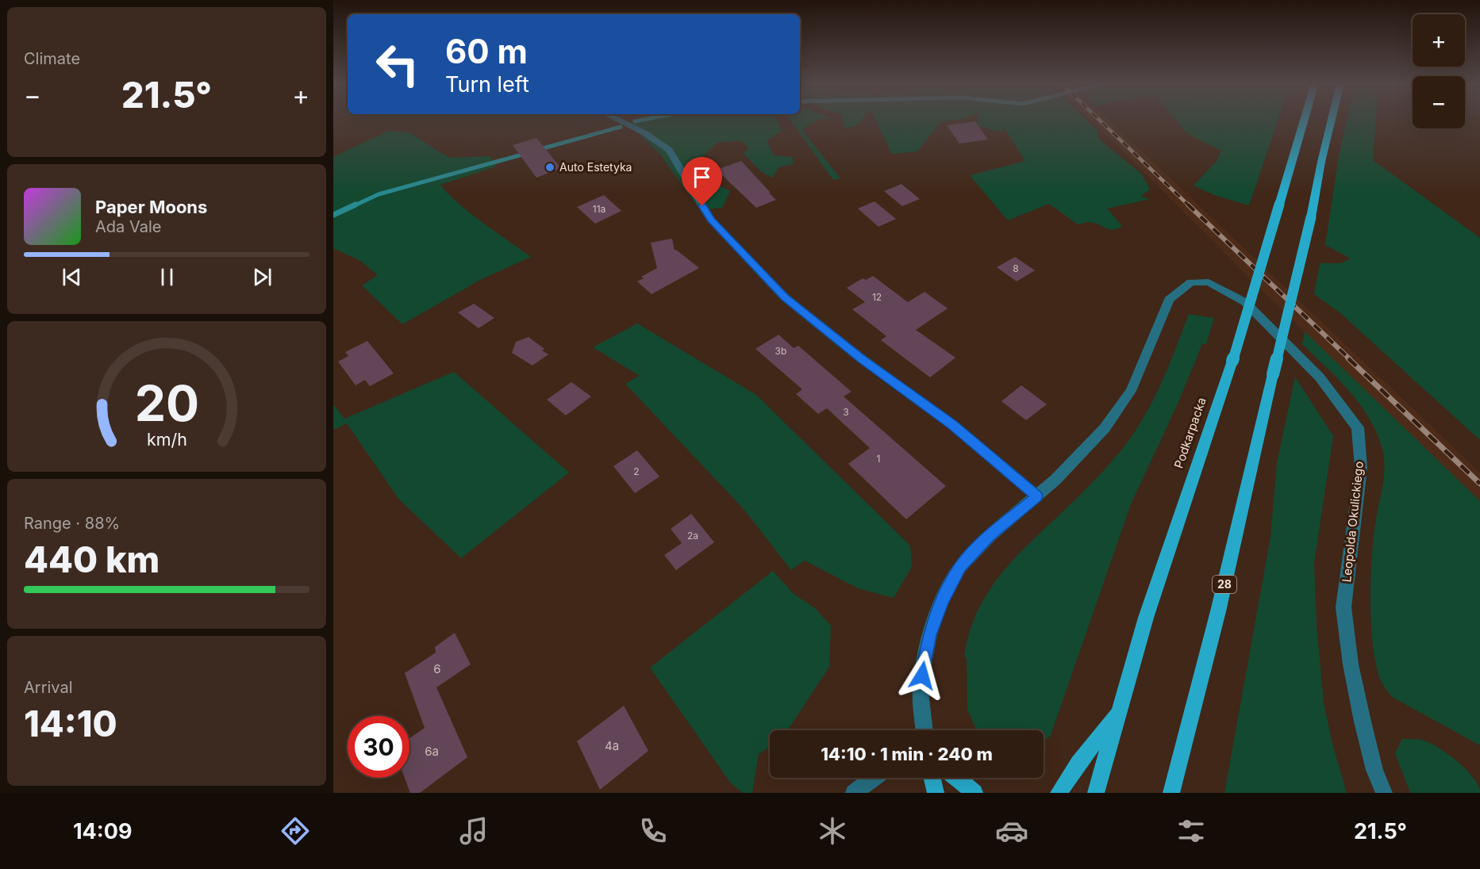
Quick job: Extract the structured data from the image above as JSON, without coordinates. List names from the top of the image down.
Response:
{
  "streets": {
    "main road": ["Podkarpacka", "28"],
    "street": ["Leopolda Okulickiego"]
  },
  "places": ["Auto Estetyka"],
  "house_numbers": [
    "11a",
    "8",
    "12",
    "3b",
    "3",
    "1",
    "2",
    "2a",
    "6",
    "4a",
    "6a"
  ],
  "page": {
    "tile": [
      "Climate",
      ["Range · 88%", "440 km"],
      ["Arrival", "14:10"]
    ],
    "map_buttons": ["+", "−"],
    "turn": ["60 m", "Turn left"],
    "heat": ["−", "21.5°", "+"],
    "song": ["Paper Moons", "Ada Vale"],
    "limit": "30",
    "trip": "14:10 · 1 min · 240 m",
    "tabs": ["14:09", "21.5°"],
    "gauge": ["20", "km/h"]
  }
}
